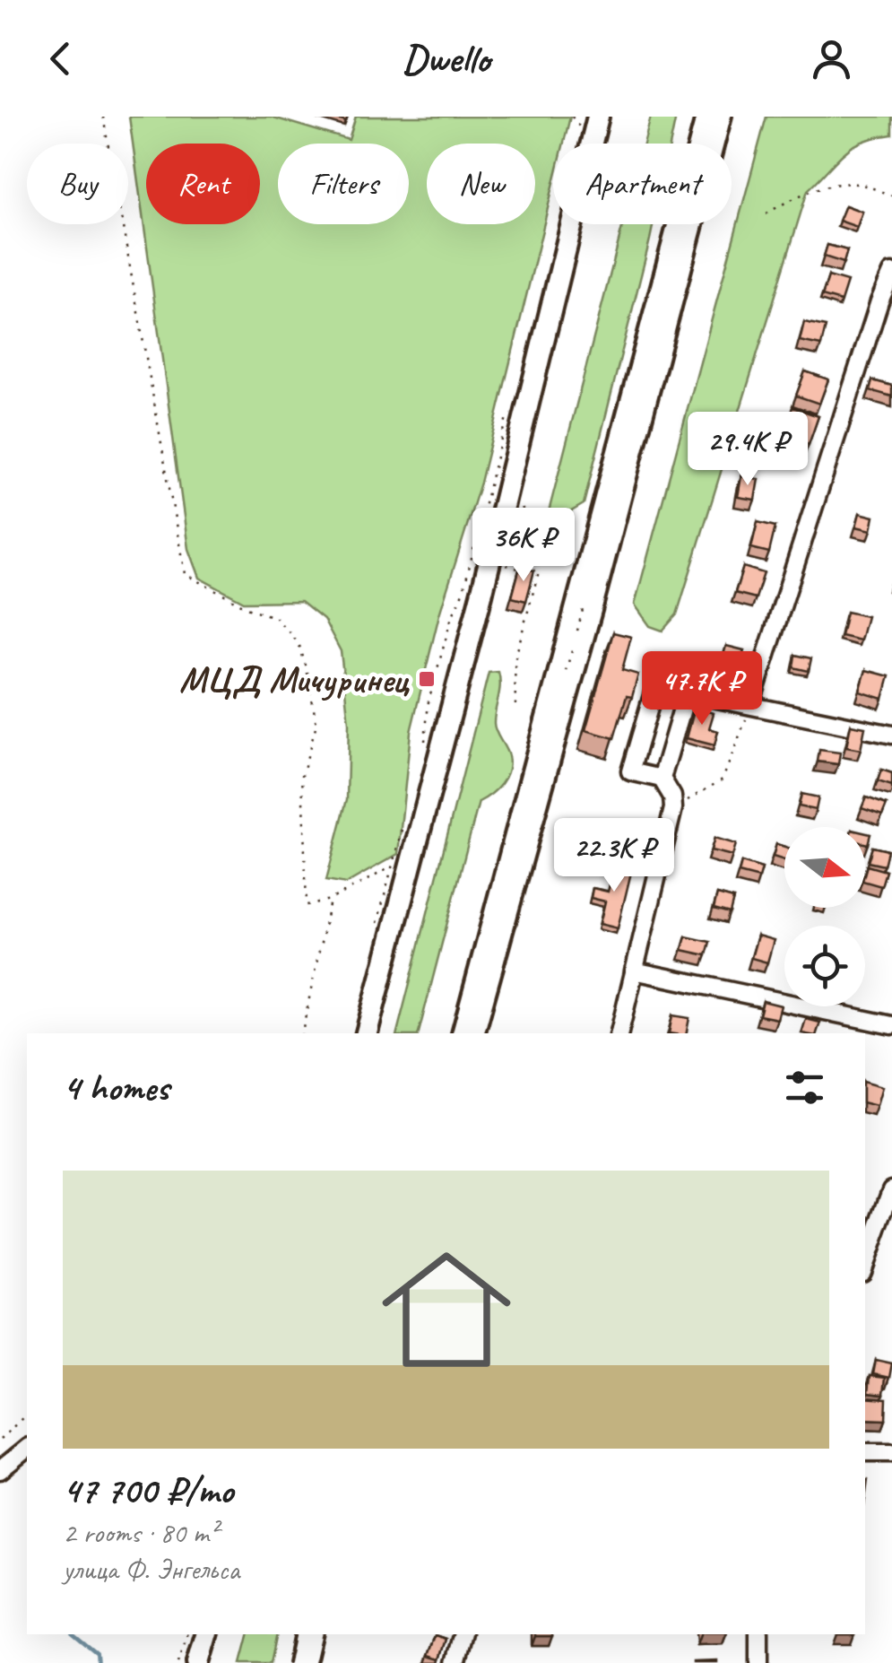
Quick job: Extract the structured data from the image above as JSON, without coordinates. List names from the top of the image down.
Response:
{
  "places": {
    "transit": ["МЦД Мичуринец"]
  },
  "north": "right",
  "page": {
    "header": "Dwello",
    "chip": [
      "Buy",
      "Rent",
      "Filters",
      "New",
      "Apartment"
    ],
    "price": [
      "29.4K ₽",
      "36K ₽",
      "47.7K ₽",
      "22.3K ₽"
    ],
    "heading": "4 homes",
    "list": [
      {
        "name": "47 700 ₽/mo",
        "note": "2 rooms · 80 m² · улица Ф. Энгельса"
      }
    ]
  }
}
